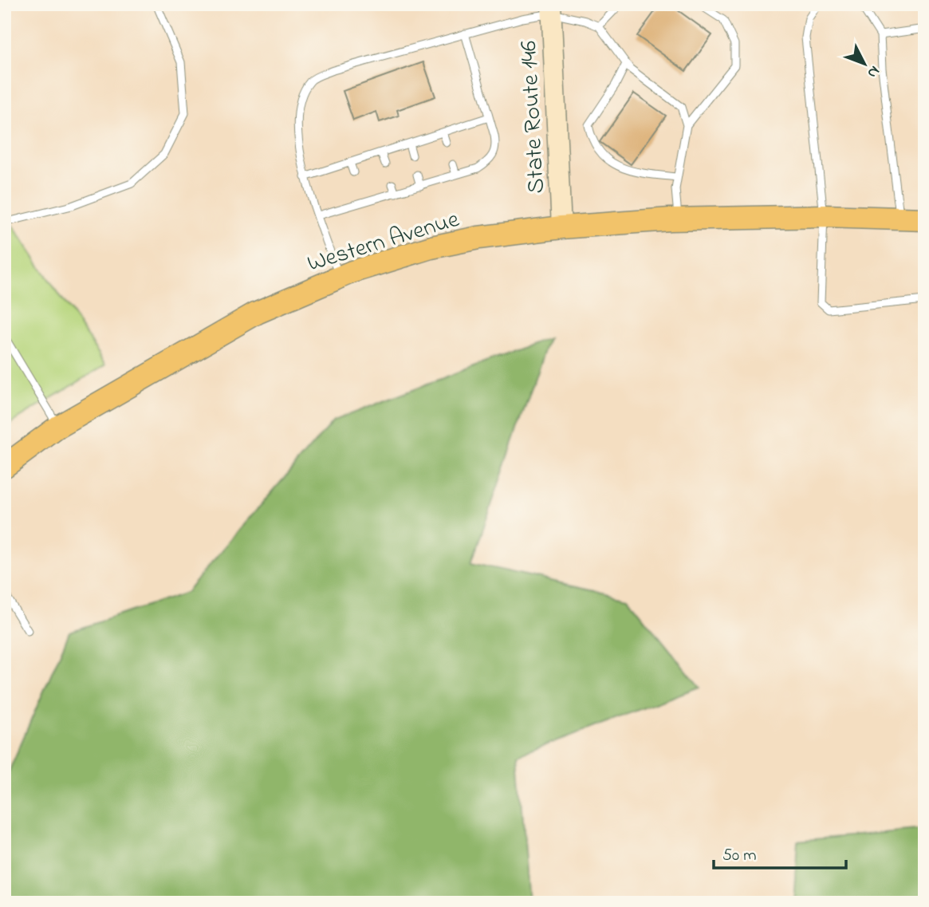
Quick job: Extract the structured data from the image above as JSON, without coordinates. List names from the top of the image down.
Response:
{
  "streets": {
    "main road": ["State Route 146", "Western Avenue"]
  },
  "crossings": [
    ["State Route 146", "Western Avenue"]
  ],
  "scale_bar": "50 m",
  "north": "bottom right"
}
